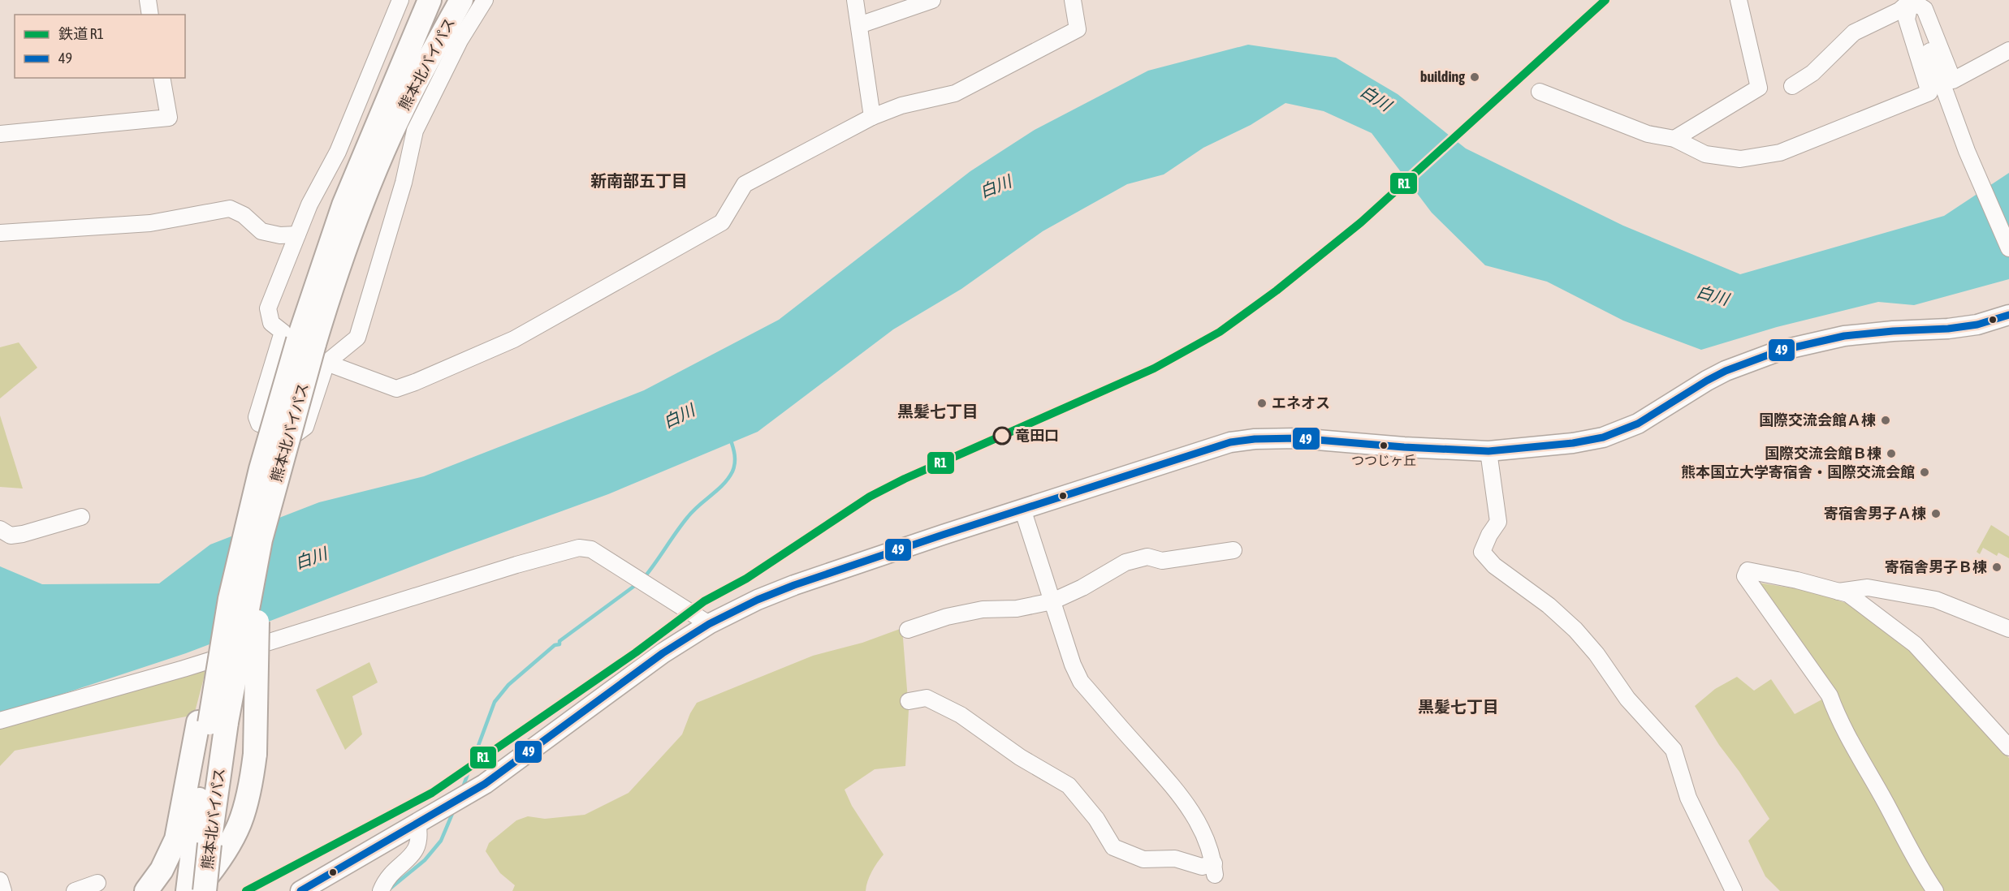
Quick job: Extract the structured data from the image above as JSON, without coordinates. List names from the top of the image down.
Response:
{
  "streets": {
    "highway": ["熊本北バイパス"]
  },
  "districts": ["新南部五丁目", "黒髪七丁目", "黒髪七丁目"],
  "water": ["白川"],
  "places": [
    "building",
    "エネオス",
    "国際交流会館Ａ棟",
    "竜田口",
    "つつじヶ丘",
    "国際交流会館Ｂ棟",
    "熊本国立大学寄宿舎・国際交流会館",
    "寄宿舎男子Ａ棟",
    "寄宿舎男子Ｂ棟"
  ],
  "lines": ["rail line R1", "transit line 49"],
  "legend": ["鉄道 R1", "49"]
}
